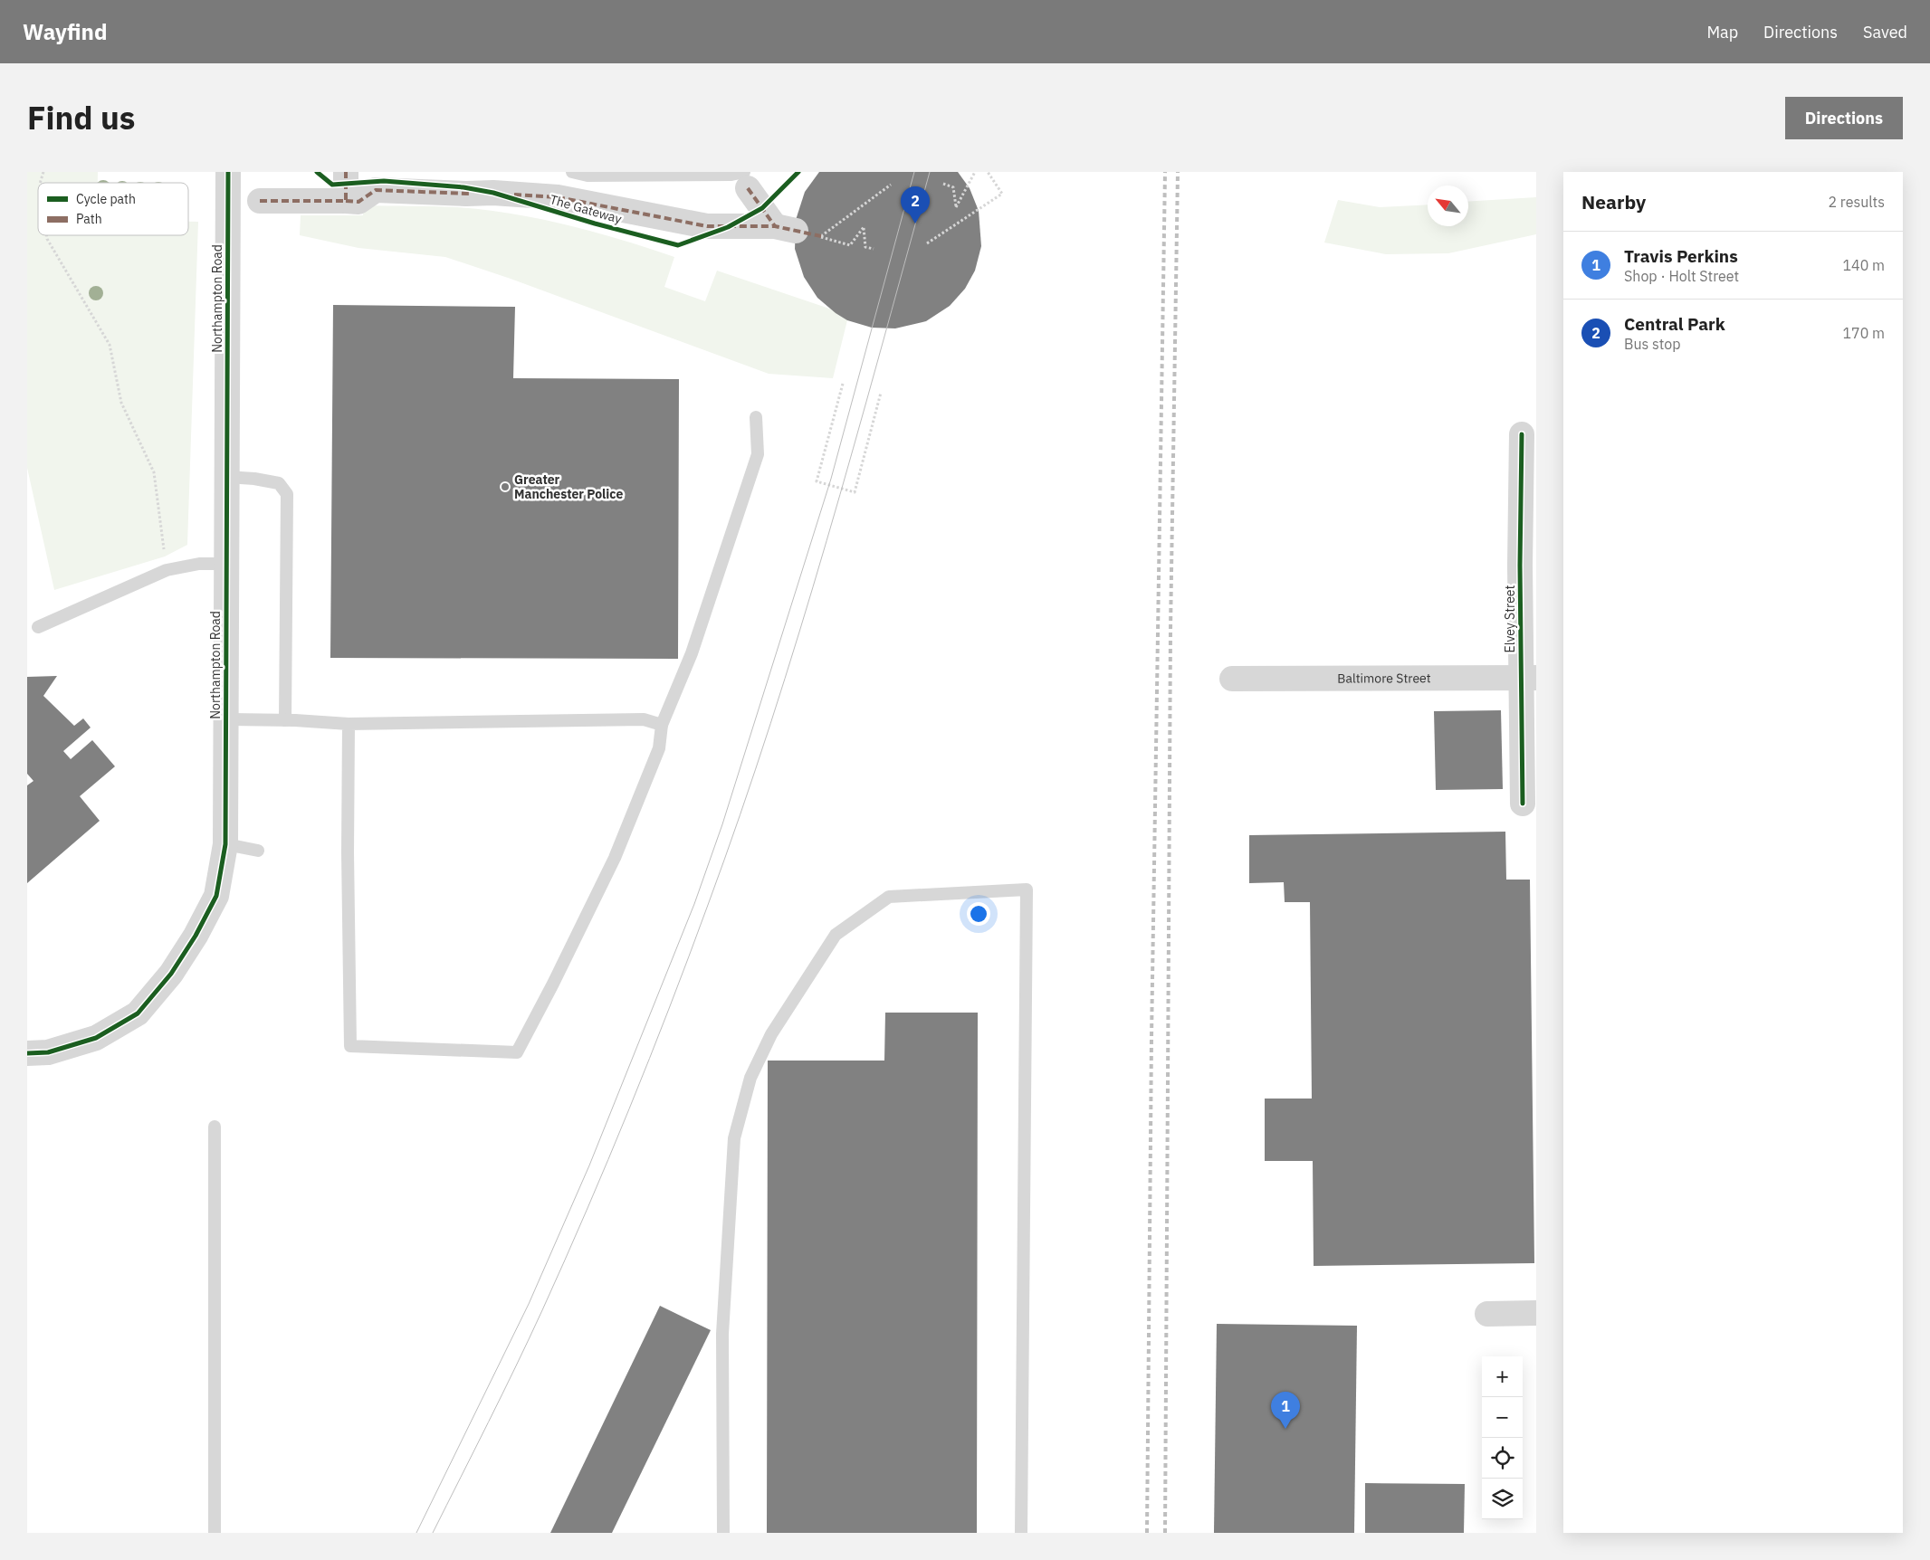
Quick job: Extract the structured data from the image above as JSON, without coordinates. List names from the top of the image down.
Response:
{
  "streets": {
    "street": ["Northampton Road", "Elvey Street", "Baltimore Street"],
    "cycle path": ["The Gateway"]
  },
  "crossings": [
    ["Elvey Street", "Baltimore Street"]
  ],
  "places": ["Greater Manchester Police"],
  "legend": ["Cycle path", "Path"],
  "north": "top left",
  "page": {
    "header": "Wayfind",
    "nav": ["Map", "Directions", "Saved"],
    "title": "Find us",
    "buttons": "Directions",
    "heading": ["Nearby", "2 results"],
    "pins": ["2", "1"],
    "list": [
      {
        "mark": "1",
        "name": "Travis Perkins",
        "note": "Shop · Holt Street",
        "value": "140 m"
      },
      {
        "mark": "2",
        "name": "Central Park",
        "note": "Bus stop",
        "value": "170 m"
      }
    ],
    "map_buttons": ["+", "−"]
  }
}
